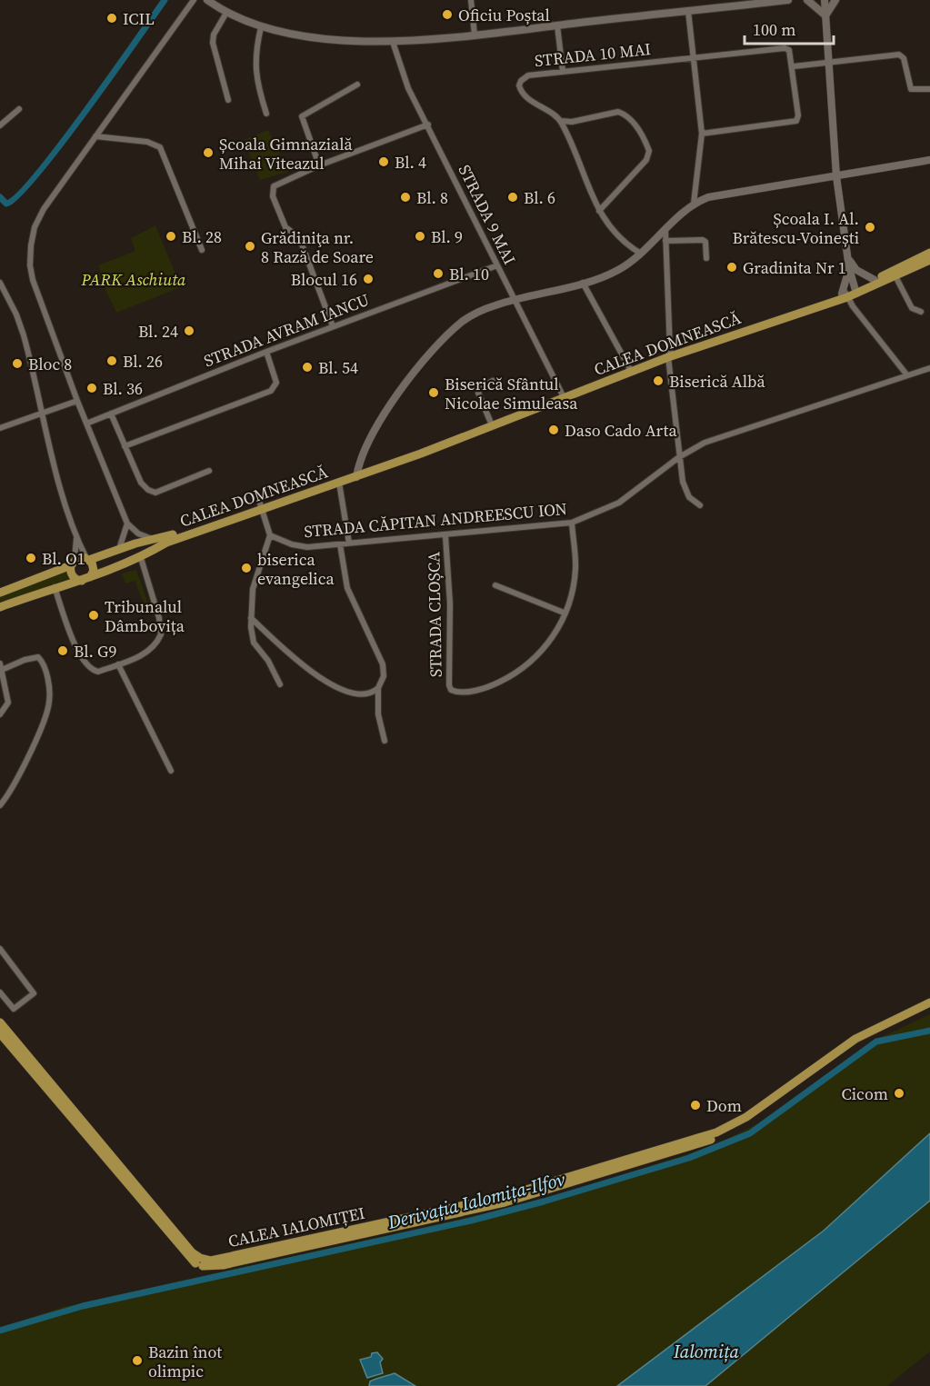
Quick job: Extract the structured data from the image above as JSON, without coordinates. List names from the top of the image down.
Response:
{
  "streets": {
    "main road": ["CALEA DOMNEASCĂ", "CALEA IALOMIȚEI"],
    "street": [
      "STRADA 10 MAI",
      "STRADA 9 MAI",
      "STRADA AVRAM IANCU",
      "STRADA CĂPITAN ANDREESCU ION",
      "STRADA CLOȘCA"
    ]
  },
  "crossings": [
    ["STRADA 9 MAI", "STRADA AVRAM IANCU"],
    ["STRADA 9 MAI", "CALEA DOMNEASCĂ"],
    ["STRADA CĂPITAN ANDREESCU ION", "STRADA CLOȘCA"]
  ],
  "water": ["Derivația Ialomița-Ilfov", "Ialomița"],
  "parks": ["PARK Aschiuta"],
  "places": [
    "Oficiu Poștal",
    "ICIL",
    "Școala Gimnazială Mihai Viteazul",
    "Bl. 4",
    "Bl. 8",
    "Bl. 6",
    "Școala I. Al. Brătescu-Voinești",
    "Bl. 28",
    "Bl. 9",
    "Grădiniţa nr. 8 Rază de Soare",
    "Gradinita Nr 1",
    "Bl. 10",
    "Blocul 16",
    "Bl. 24",
    "Bl. 26",
    "Bloc 8",
    "Bl. 54",
    "Biserică Albă",
    "Bl. 36",
    "Biserică Sfântul Nicolae Simuleasa",
    "Daso Cado Arta",
    "Bl. O1",
    "biserica evangelica",
    "Tribunalul Dâmbovița",
    "Bl. G9",
    "Cicom",
    "Dom",
    "Bazin înot olimpic"
  ],
  "scale_bar": "100 m"
}
